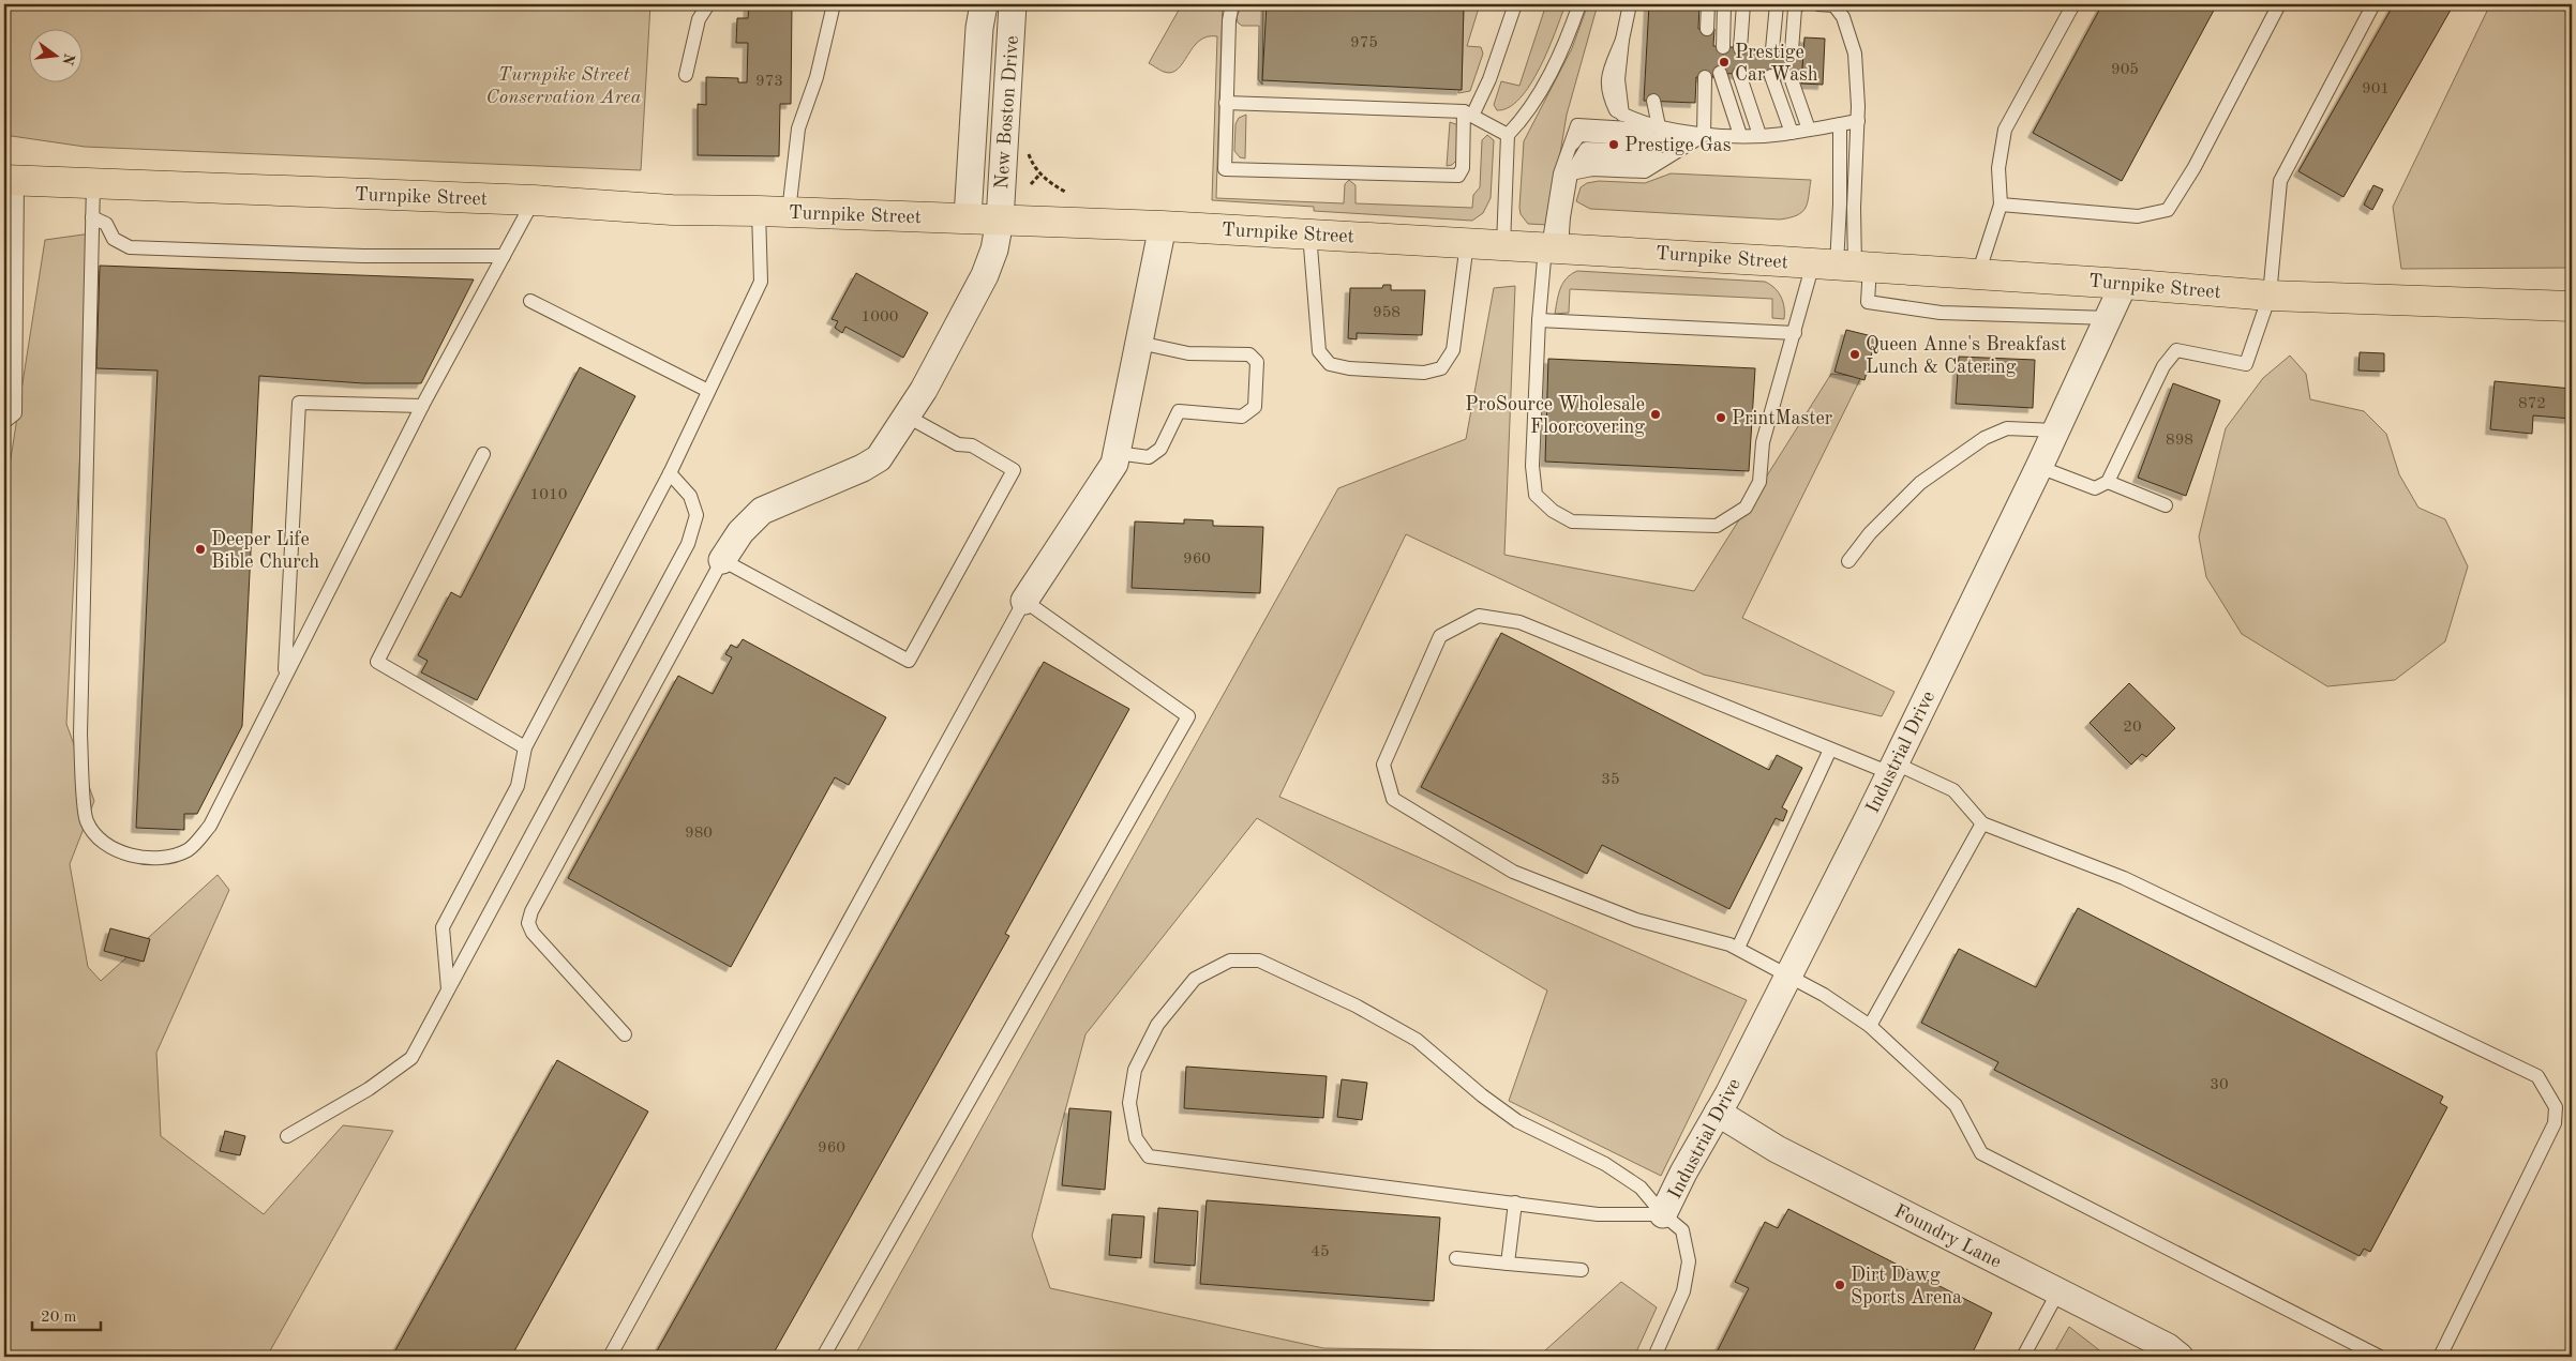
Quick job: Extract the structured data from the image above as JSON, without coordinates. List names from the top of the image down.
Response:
{
  "streets": {
    "main road": ["Turnpike Street"],
    "street": ["New Boston Drive", "Industrial Drive", "Foundry Lane"]
  },
  "crossings": [
    ["New Boston Drive", "Turnpike Street"],
    ["Turnpike Street", "Industrial Drive"],
    ["Industrial Drive", "Foundry Lane"]
  ],
  "parks": ["Turnpike Street Conservation Area"],
  "places": [
    "Prestige Car Wash",
    "Prestige Gas",
    "Queen Anne's Breakfast Lunch & Catering",
    "ProSource Wholesale Floorcovering",
    "PrintMaster",
    "Deeper Life Bible Church",
    "Dirt Dawg Sports Arena"
  ],
  "house_numbers": [
    "975",
    "905",
    "973",
    "901",
    "958",
    "1000",
    "872",
    "898",
    "1010",
    "960",
    "20",
    "35",
    "980",
    "30",
    "960",
    "45"
  ],
  "scale_bar": "20 m",
  "north": "right"
}
